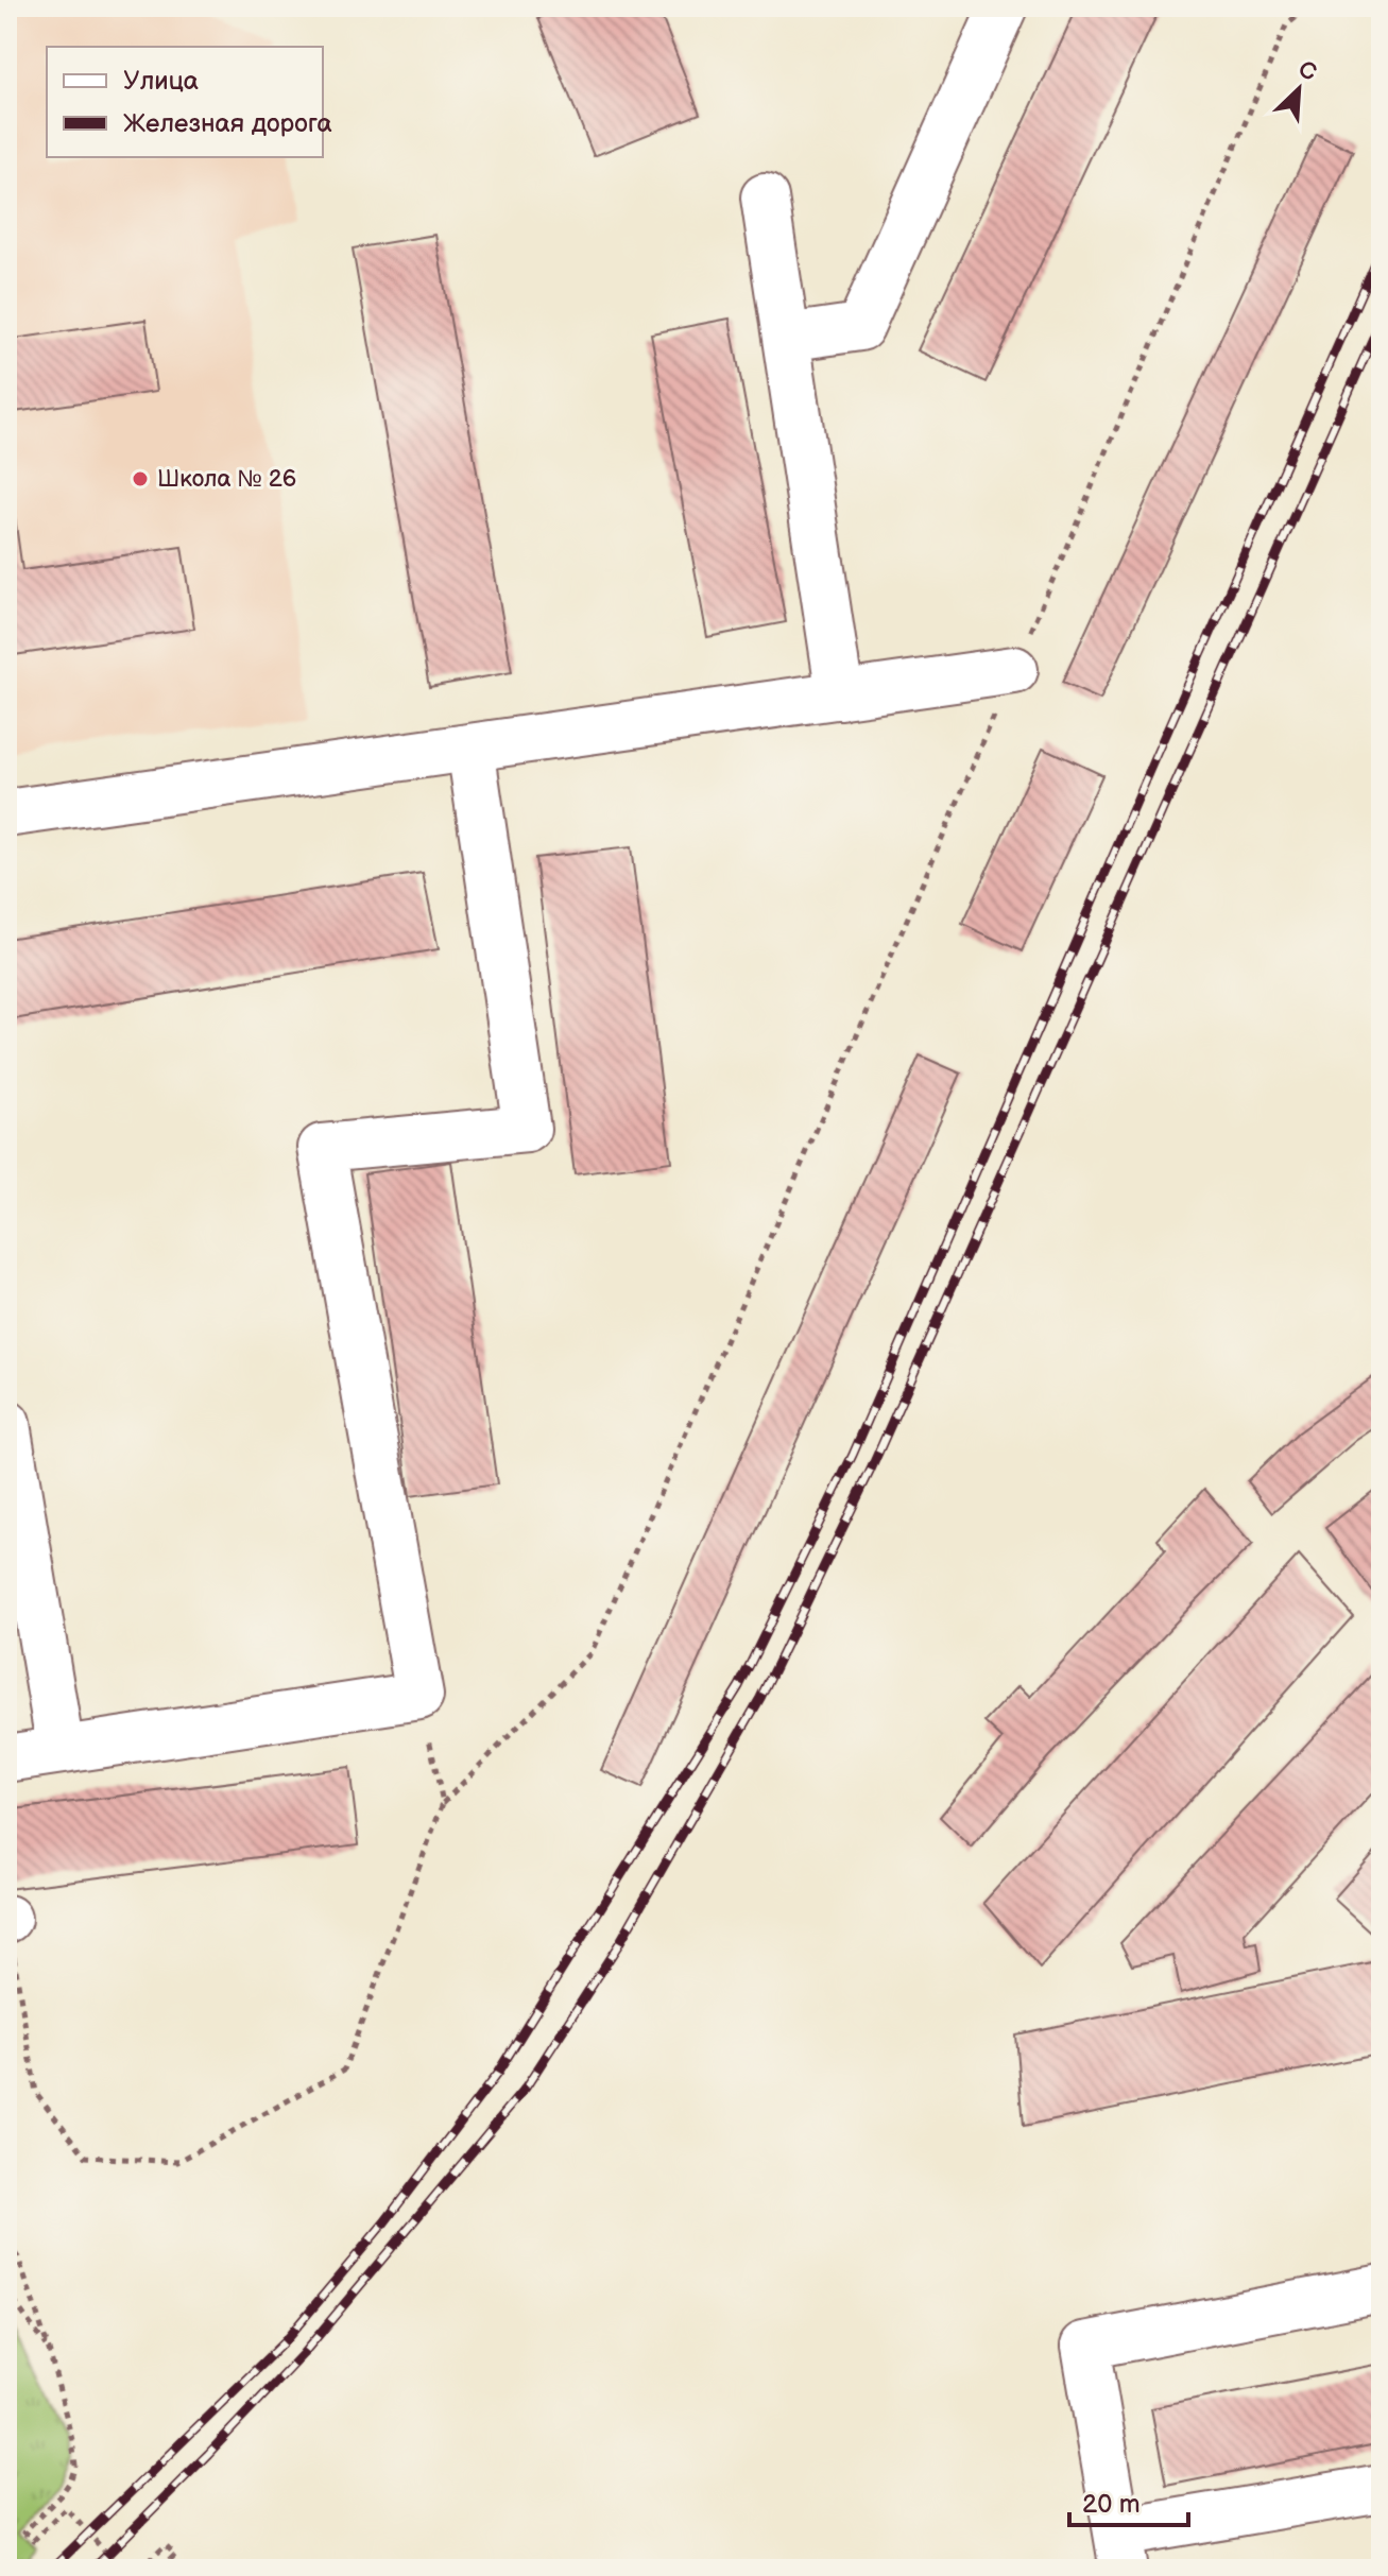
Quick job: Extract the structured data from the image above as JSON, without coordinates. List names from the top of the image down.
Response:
{
  "places": ["Школа № 26"],
  "legend": ["Улица", "Железная дорога"],
  "scale_bar": "20 m",
  "north": "top right"
}
